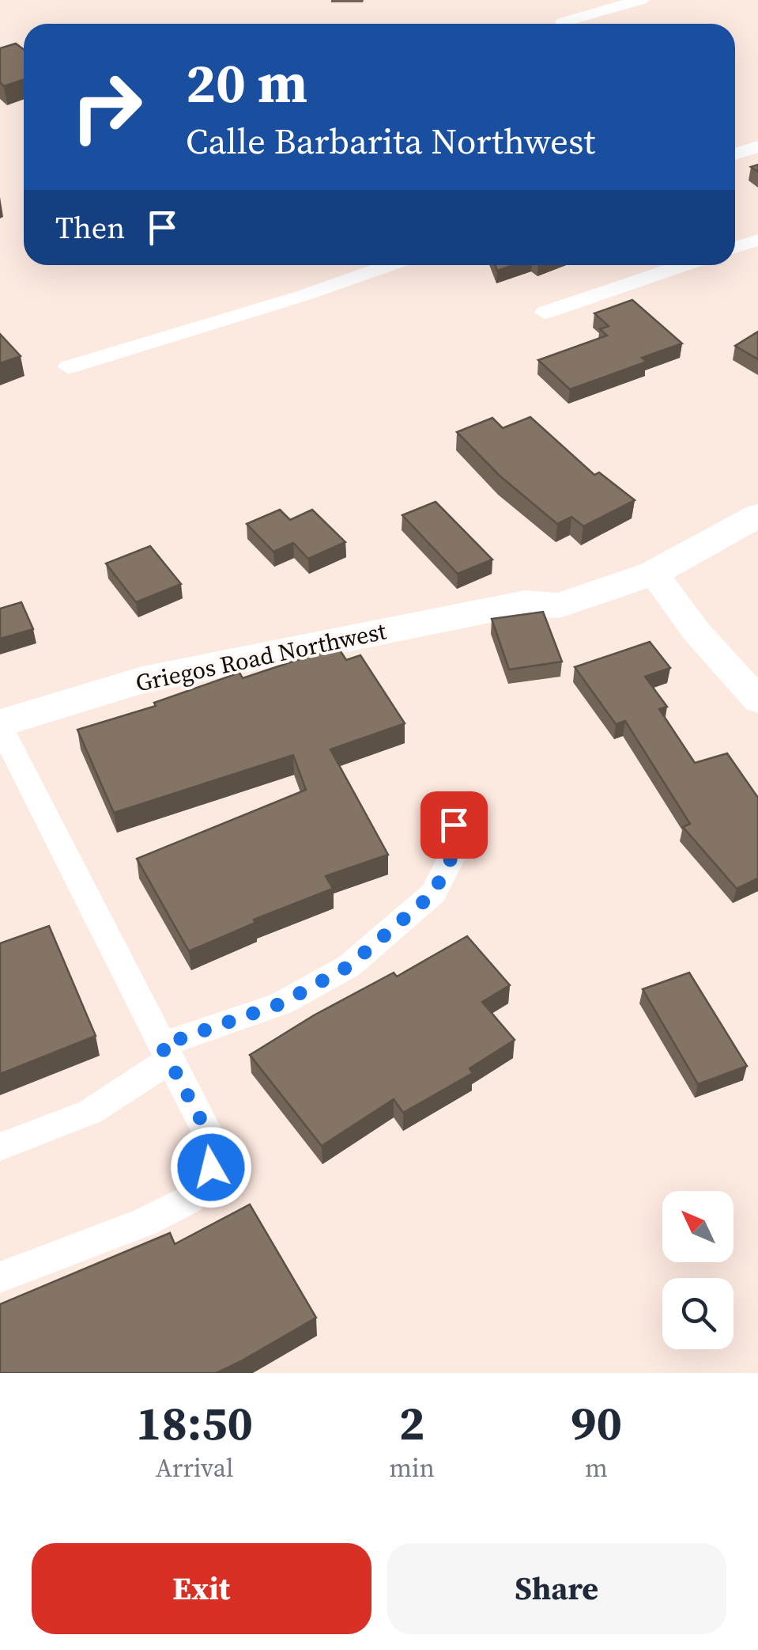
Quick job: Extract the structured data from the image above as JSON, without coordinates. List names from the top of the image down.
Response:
{
  "streets": {
    "main road": ["Griegos Road Northwest"]
  },
  "north": "top left",
  "page": {
    "turn": ["20 m", "Calle Barbarita Northwest"],
    "then": "Then",
    "eta": [
      "18:50",
      "Arrival",
      "2",
      "min",
      "90",
      "m"
    ],
    "buttons": ["Exit", "Share"]
  }
}
